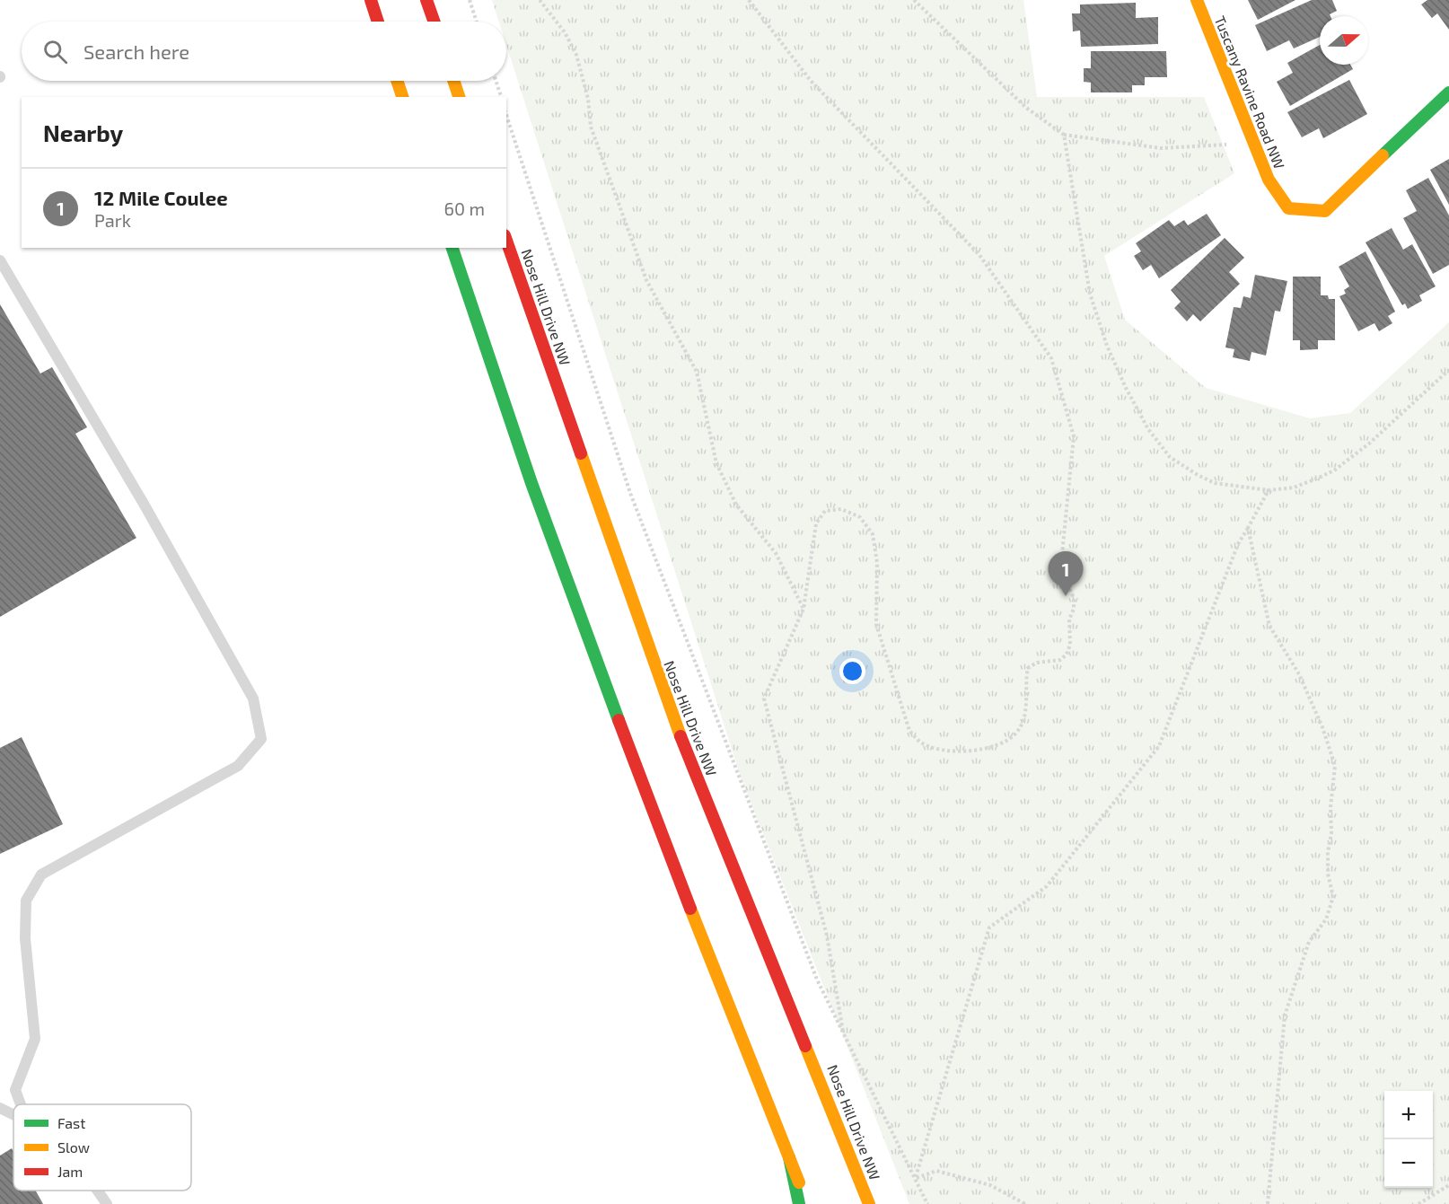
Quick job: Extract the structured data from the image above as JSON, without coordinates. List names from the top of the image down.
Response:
{
  "streets": {
    "main road": ["Tuscany Ravine Road NW", "Nose Hill Drive NW"]
  },
  "legend": ["Fast", "Slow", "Jam"],
  "north": "right",
  "page": {
    "search": "Search here",
    "heading": "Nearby",
    "list": [
      {
        "mark": "1",
        "name": "12 Mile Coulee",
        "note": "Park",
        "value": "60 m"
      }
    ],
    "pins": "1",
    "map_buttons": ["+", "−"]
  }
}
